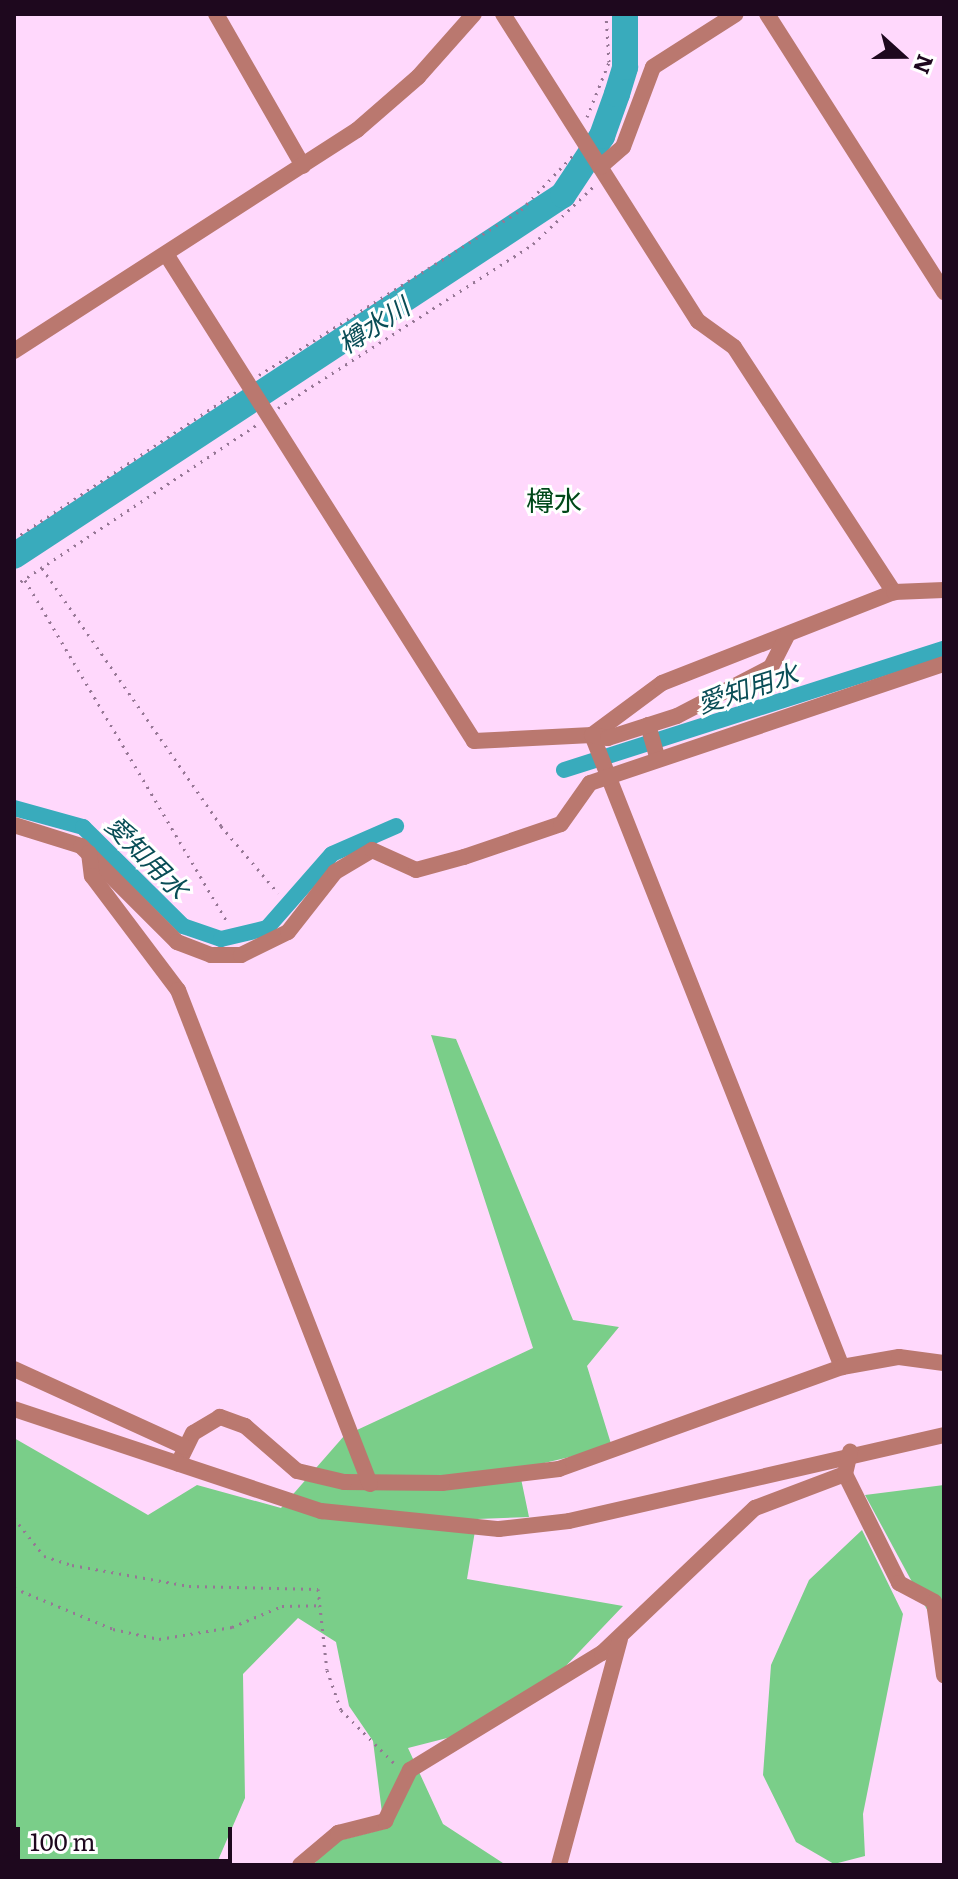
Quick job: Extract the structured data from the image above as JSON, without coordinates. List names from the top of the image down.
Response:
{
  "districts": ["樽水"],
  "water": ["樽水川", "愛知用水"],
  "scale_bar": "100 m",
  "north": "right"
}
